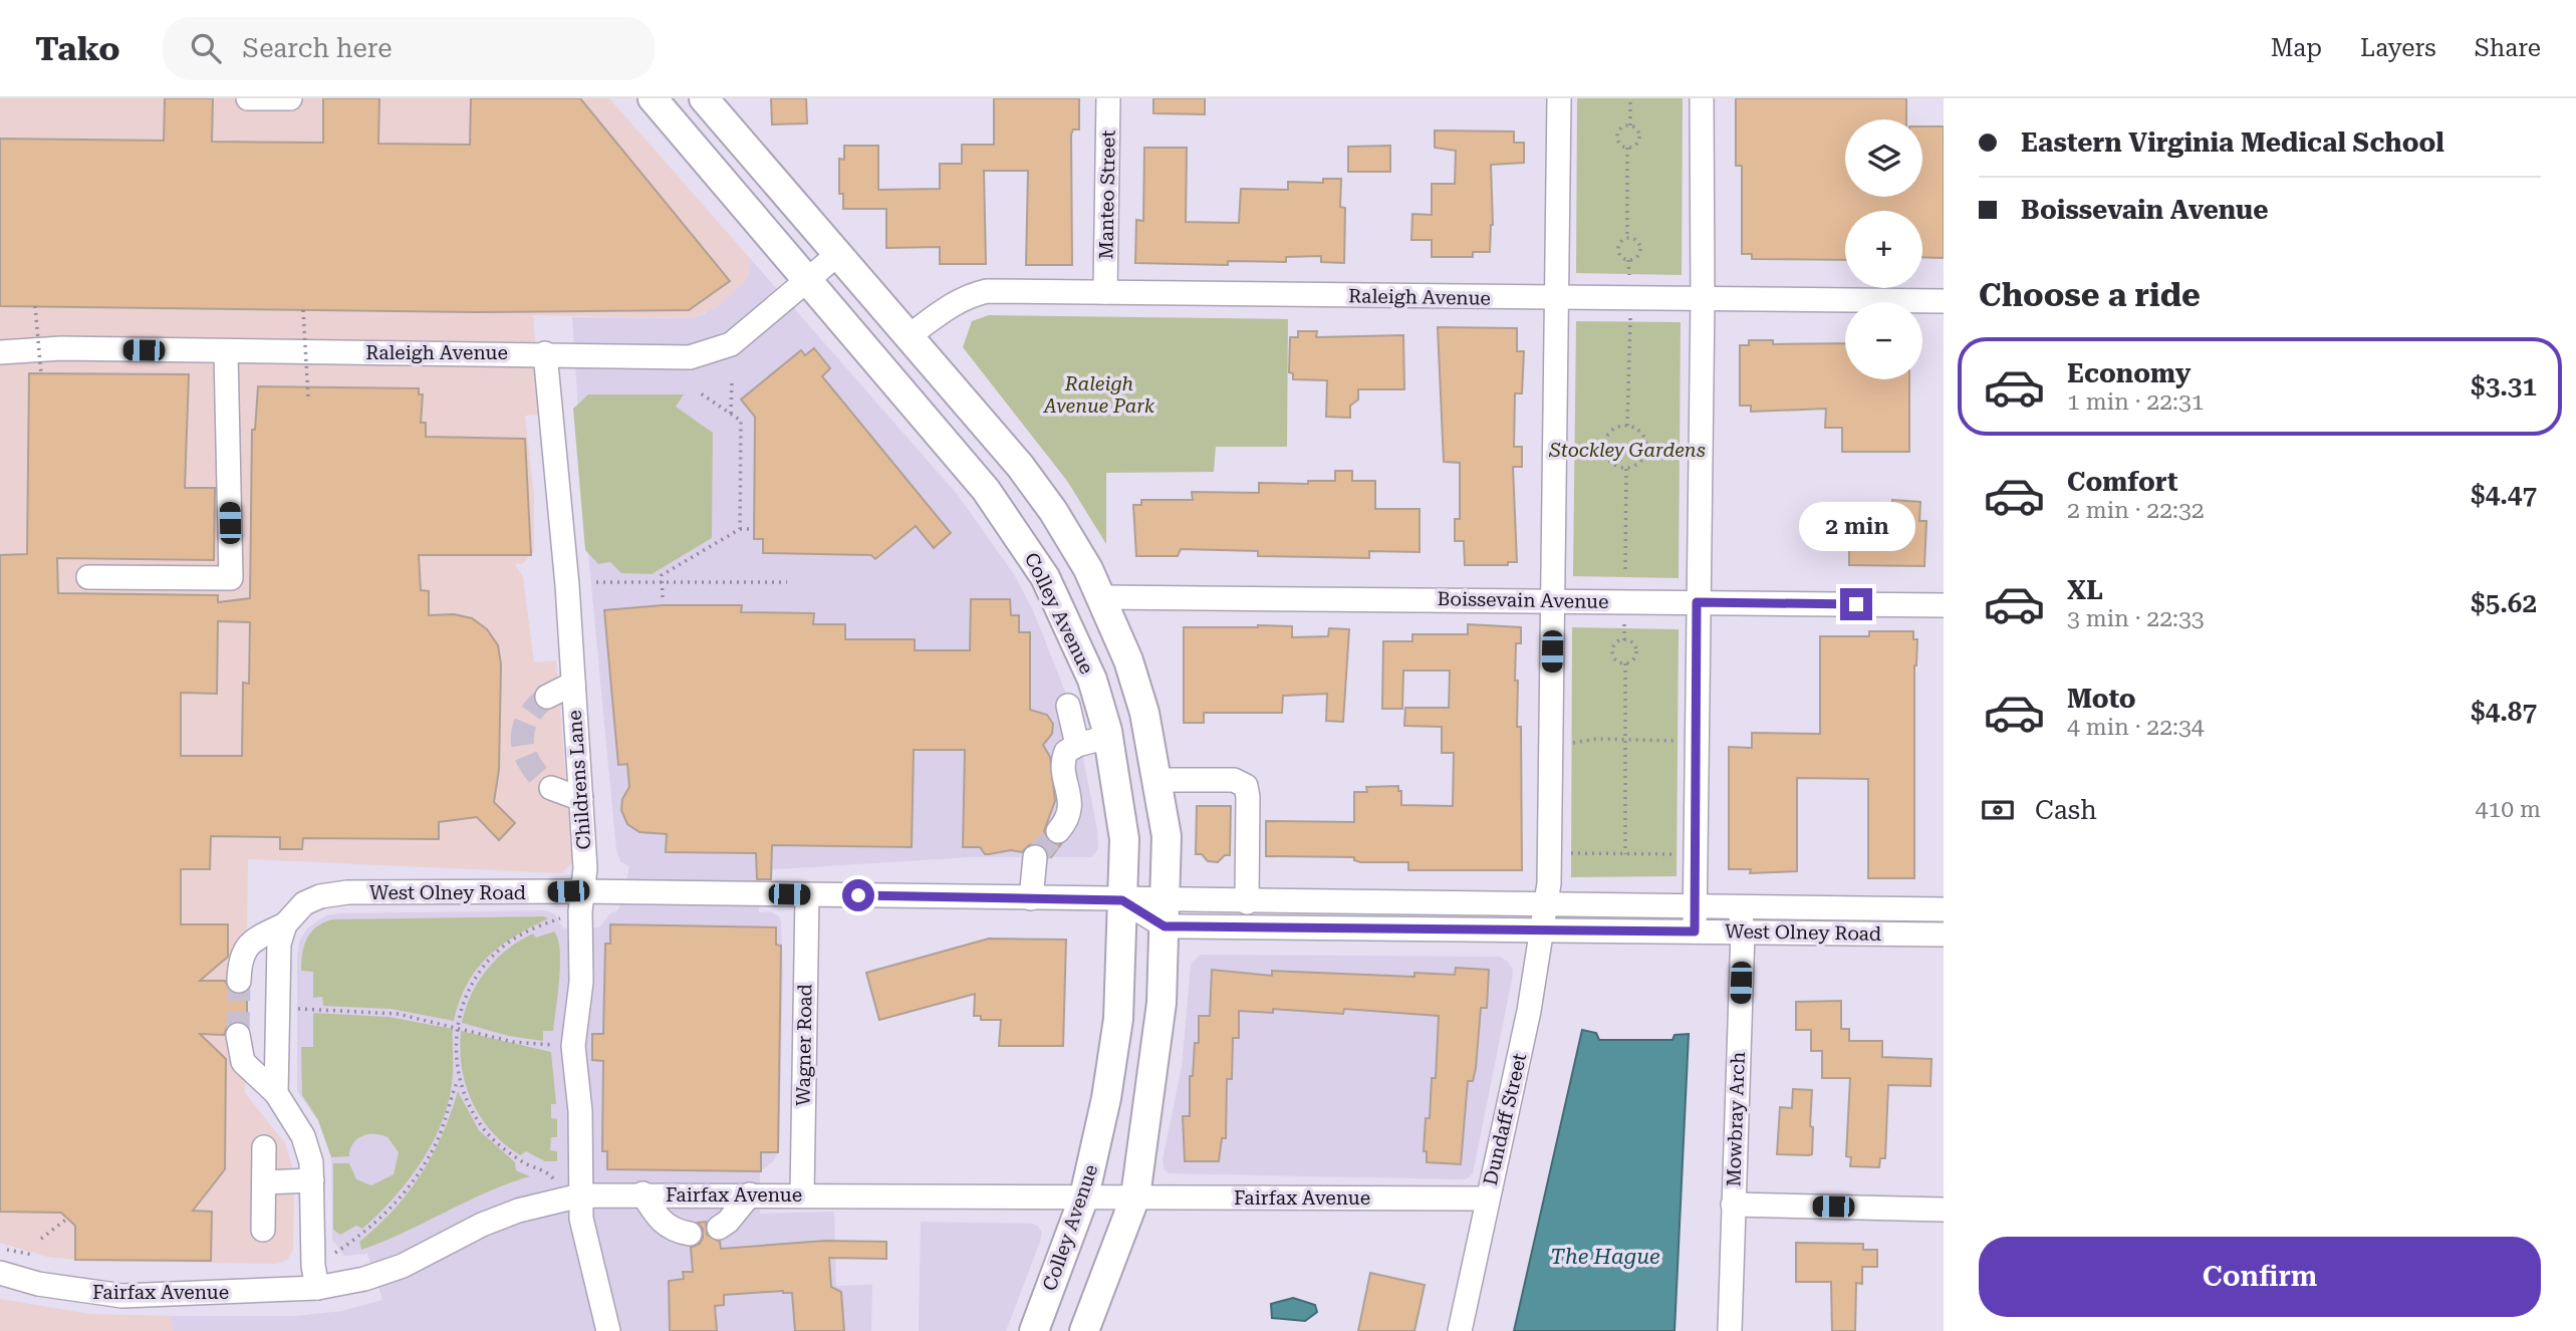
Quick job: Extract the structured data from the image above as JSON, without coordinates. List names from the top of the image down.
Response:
{
  "streets": {
    "main road": ["Colley Avenue"],
    "street": [
      "Manteo Street",
      "Raleigh Avenue",
      "Boissevain Avenue",
      "Childrens Lane",
      "West Olney Road",
      "Wagner Road",
      "Dundaff Street",
      "Mowbray Arch",
      "Fairfax Avenue"
    ]
  },
  "crossings": [
    ["Manteo Street", "Raleigh Avenue"],
    ["Raleigh Avenue", "Colley Avenue"],
    ["Raleigh Avenue", "Childrens Lane"],
    ["Colley Avenue", "West Olney Road"],
    ["Colley Avenue", "Fairfax Avenue"],
    ["Childrens Lane", "West Olney Road"],
    ["Childrens Lane", "Fairfax Avenue"],
    ["West Olney Road", "Wagner Road"],
    ["West Olney Road", "Dundaff Street"],
    ["West Olney Road", "Mowbray Arch"],
    ["Wagner Road", "Fairfax Avenue"],
    ["Dundaff Street", "Fairfax Avenue"]
  ],
  "water": ["The Hague"],
  "parks": ["Raleigh Avenue Park", "Stockley Gardens"],
  "page": {
    "header": "Tako",
    "search": "Search here",
    "nav": ["Map", "Layers", "Share"],
    "banner": ["Eastern Virginia Medical School", "Boissevain Avenue"],
    "map_buttons": ["+", "−"],
    "heading": "Choose a ride",
    "list": [
      {
        "name": "Economy",
        "note": "1 min · 22:31",
        "value": "$3.31"
      },
      {
        "name": "Comfort",
        "note": "2 min · 22:32",
        "value": "$4.47"
      },
      {
        "name": "XL",
        "note": "3 min · 22:33",
        "value": "$5.62"
      },
      {
        "name": "Moto",
        "note": "4 min · 22:34",
        "value": "$4.87"
      }
    ],
    "bubble": "2 min",
    "pay": ["Cash", "410 m"],
    "buttons": "Confirm"
  }
}
